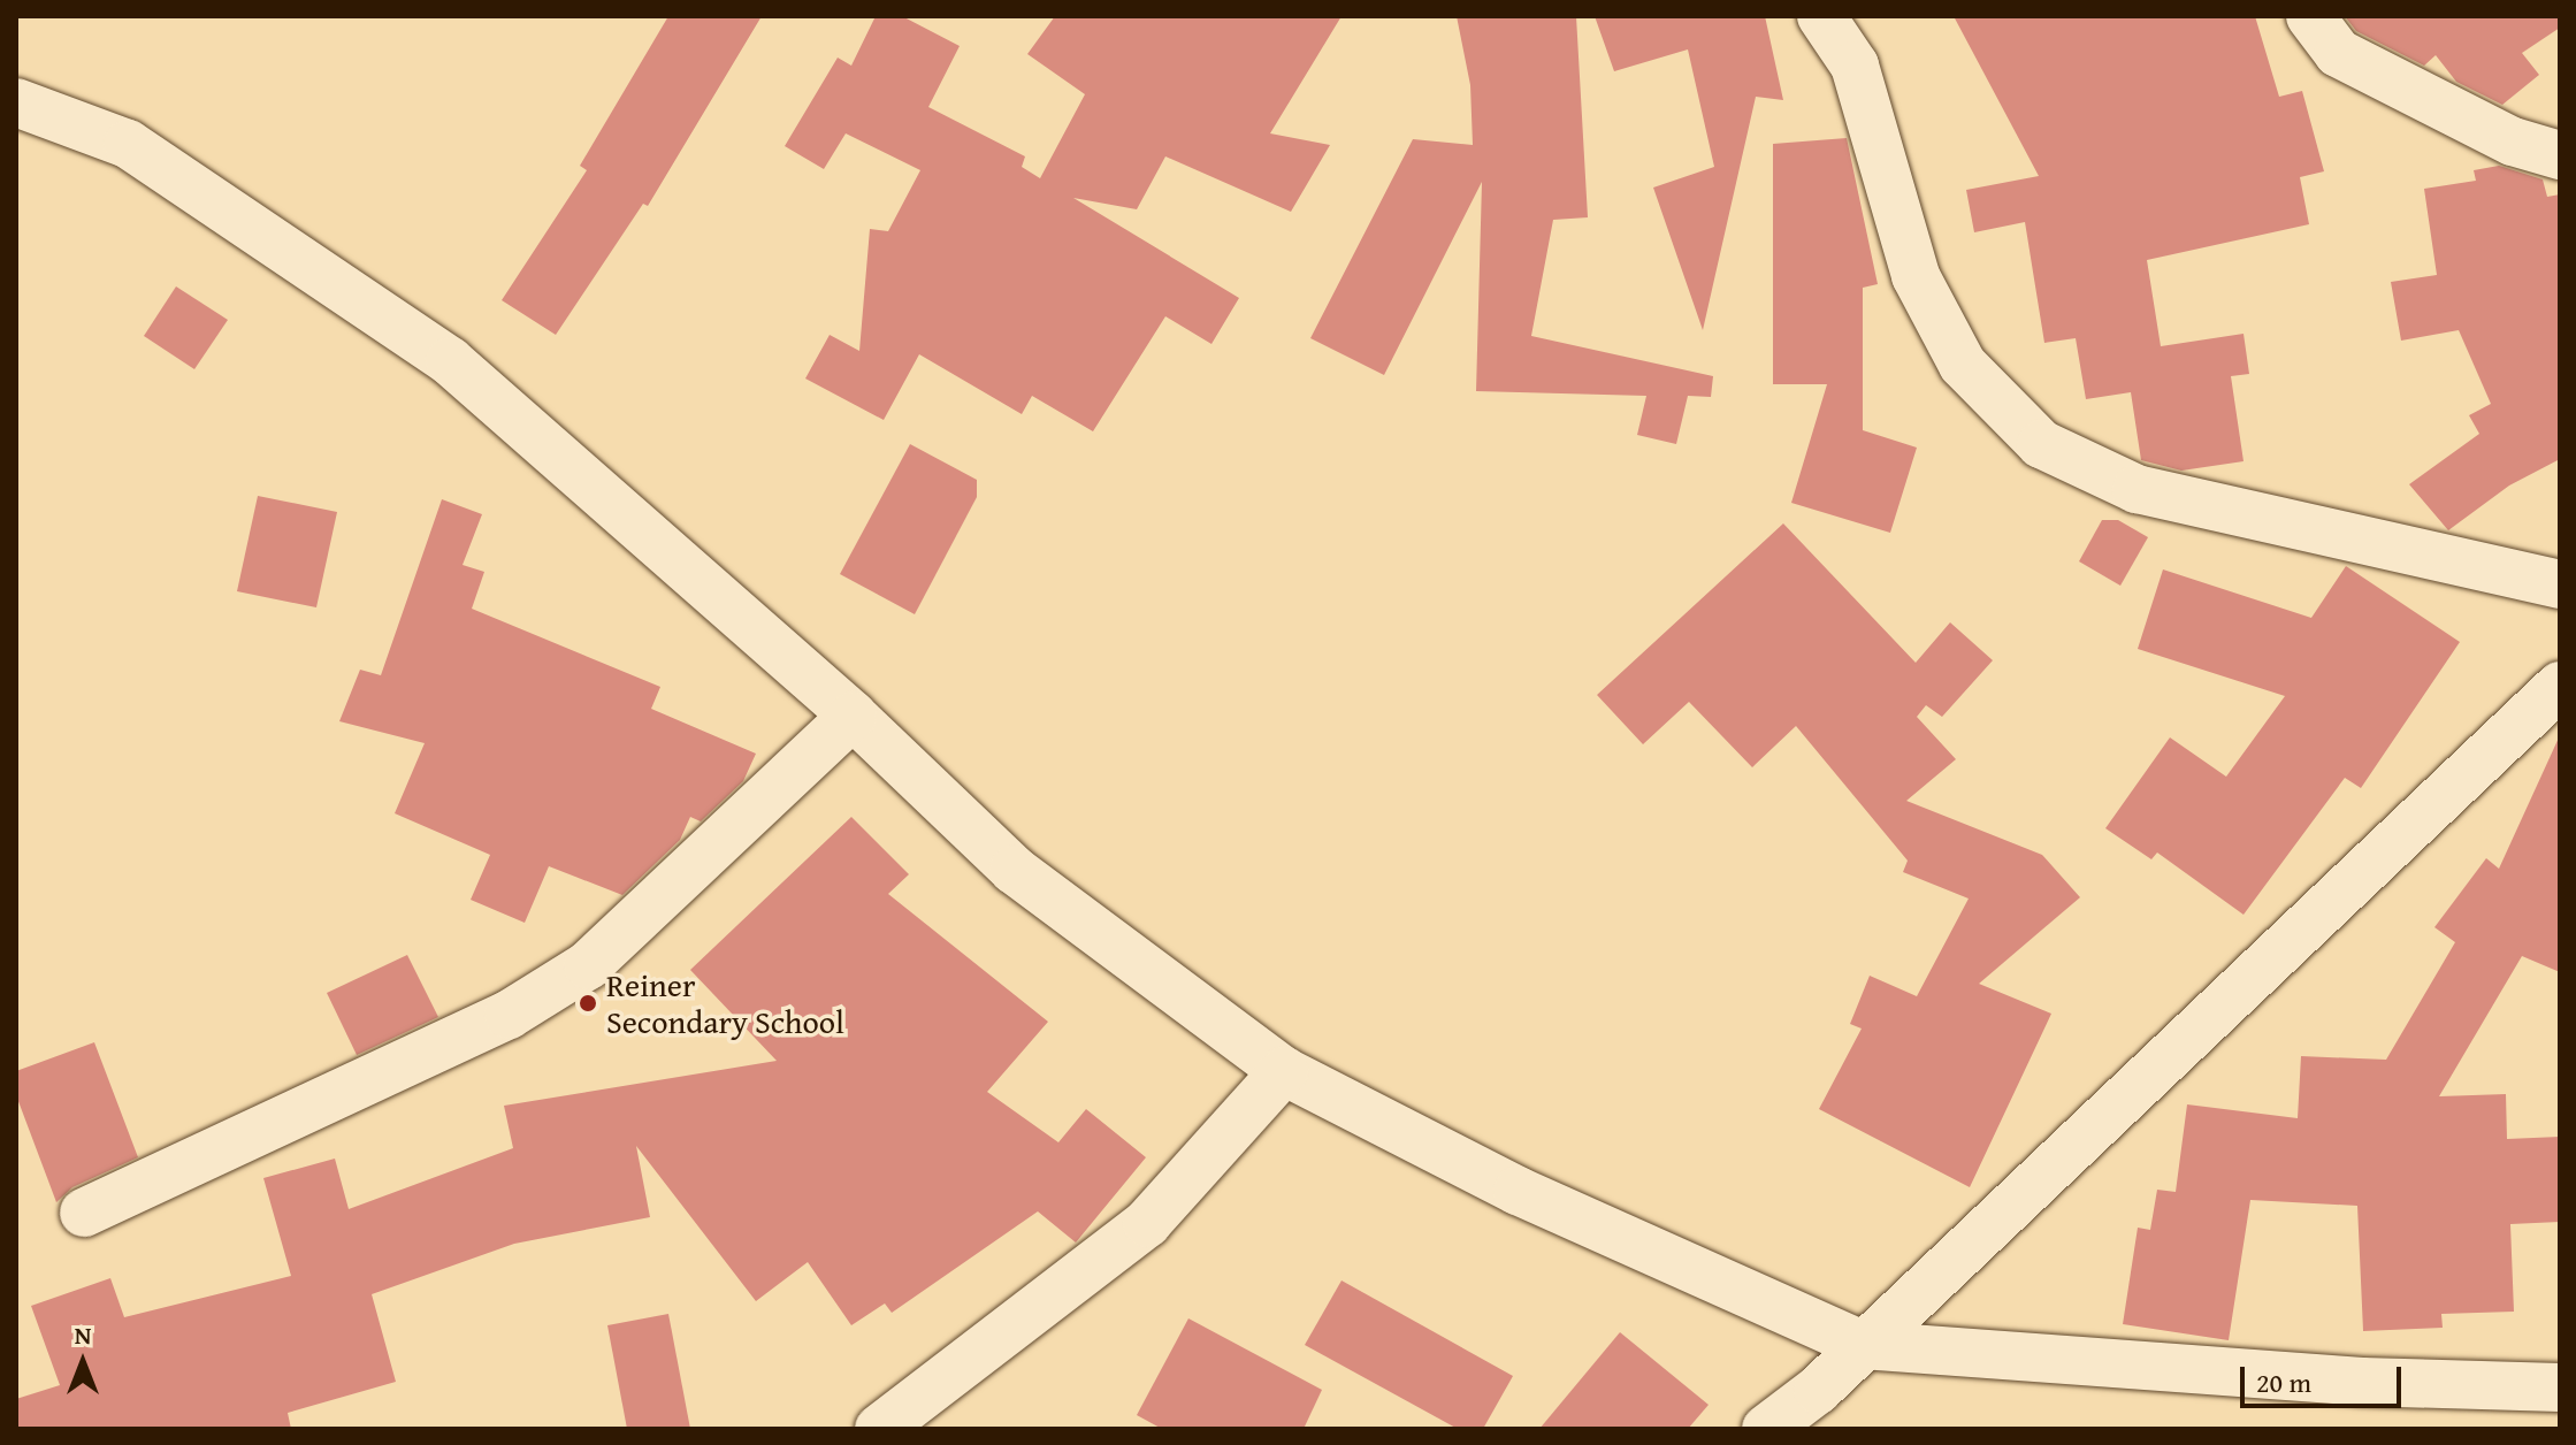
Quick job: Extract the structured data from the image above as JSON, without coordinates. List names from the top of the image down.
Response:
{
  "places": ["Reiner Secondary School"],
  "scale_bar": "20 m",
  "north": "top"
}
